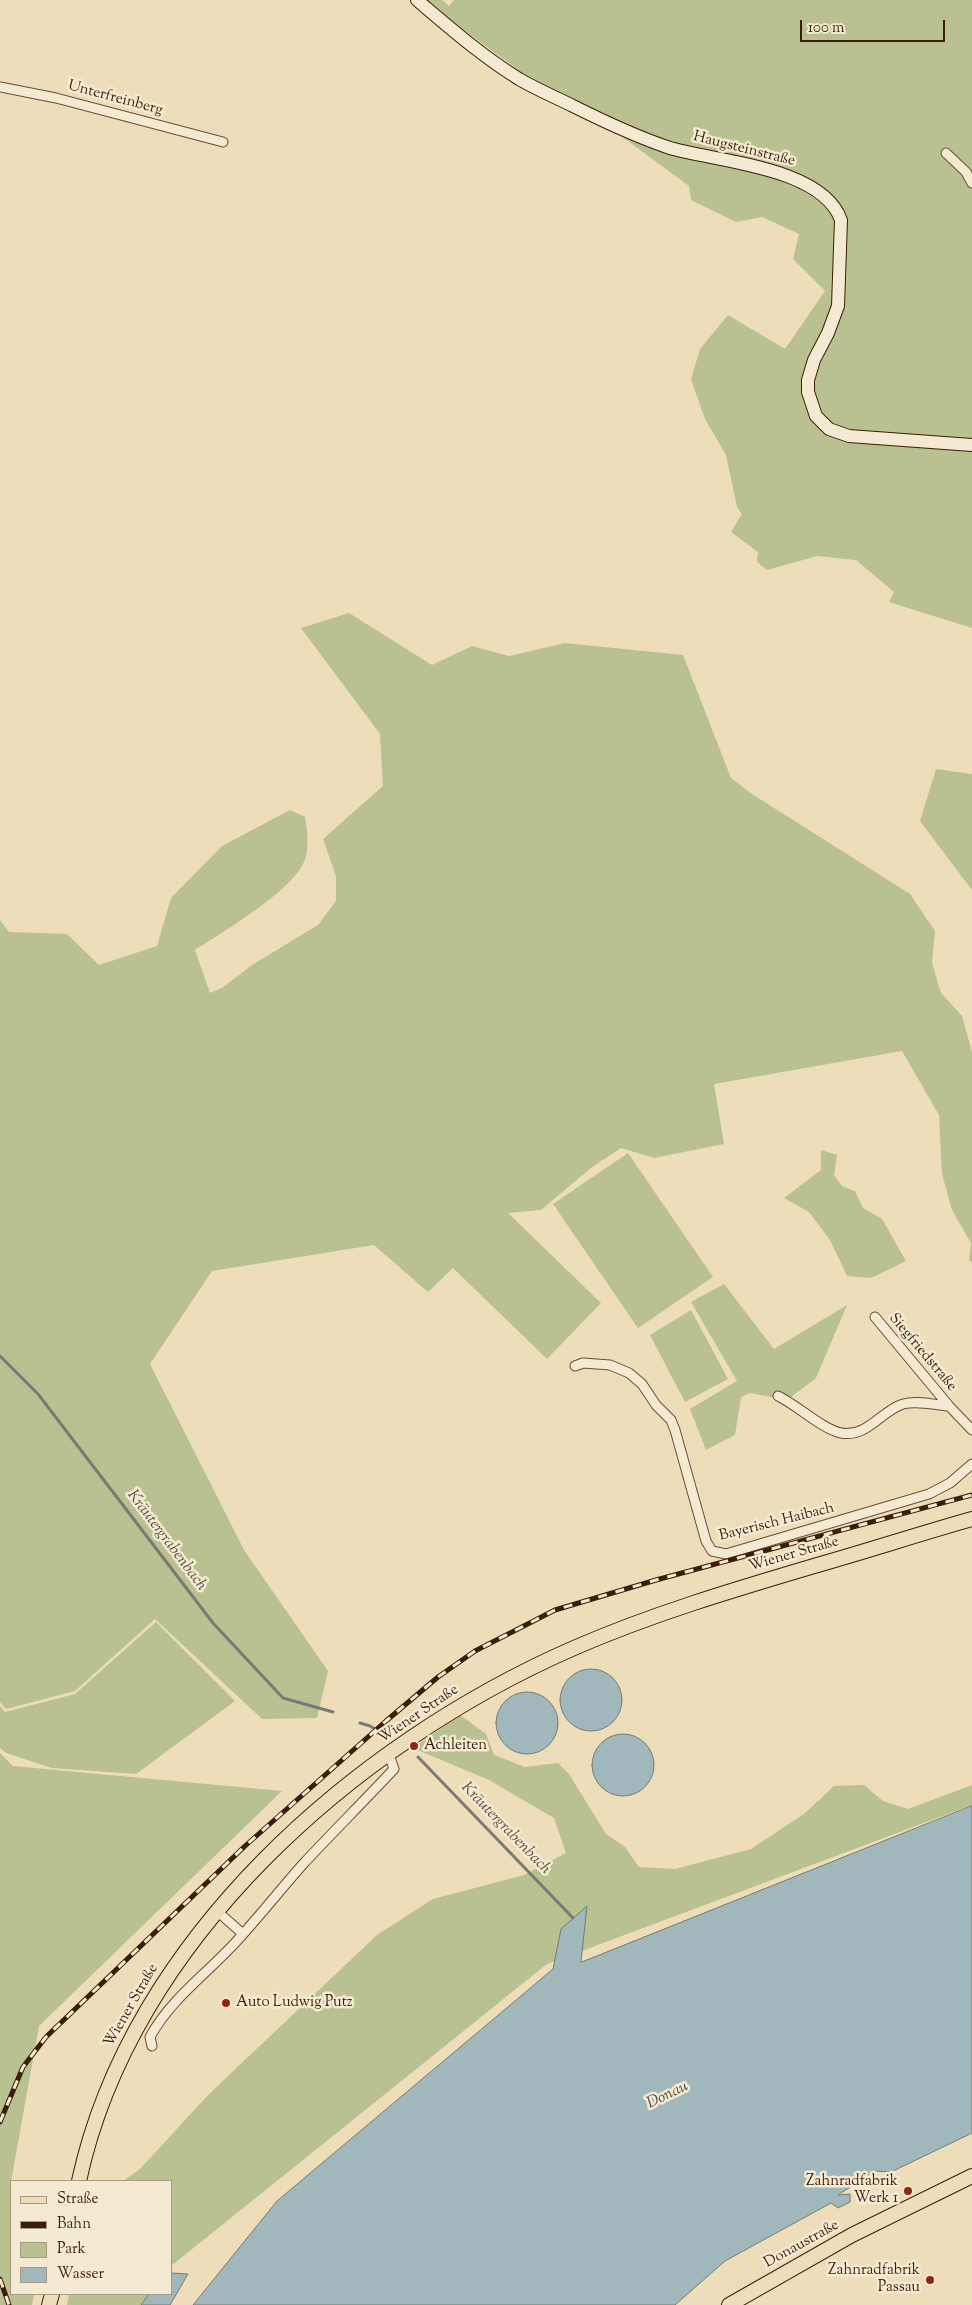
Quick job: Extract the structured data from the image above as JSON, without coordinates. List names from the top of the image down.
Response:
{
  "streets": {
    "main road": ["Haugsteinstraße", "Wiener Straße", "Donaustraße"],
    "street": ["Unterfreinberg", "Siegfriedstraße", "Bayerisch Haibach"]
  },
  "water": ["Kräutergrabenbach", "Donau"],
  "places": [
    "Achleiten",
    "Auto Ludwig Putz",
    "Zahnradfabrik Werk 1",
    "Zahnradfabrik Passau"
  ],
  "legend": [
    "Straße",
    "Bahn",
    "Park",
    "Wasser"
  ],
  "scale_bar": "100 m"
}
